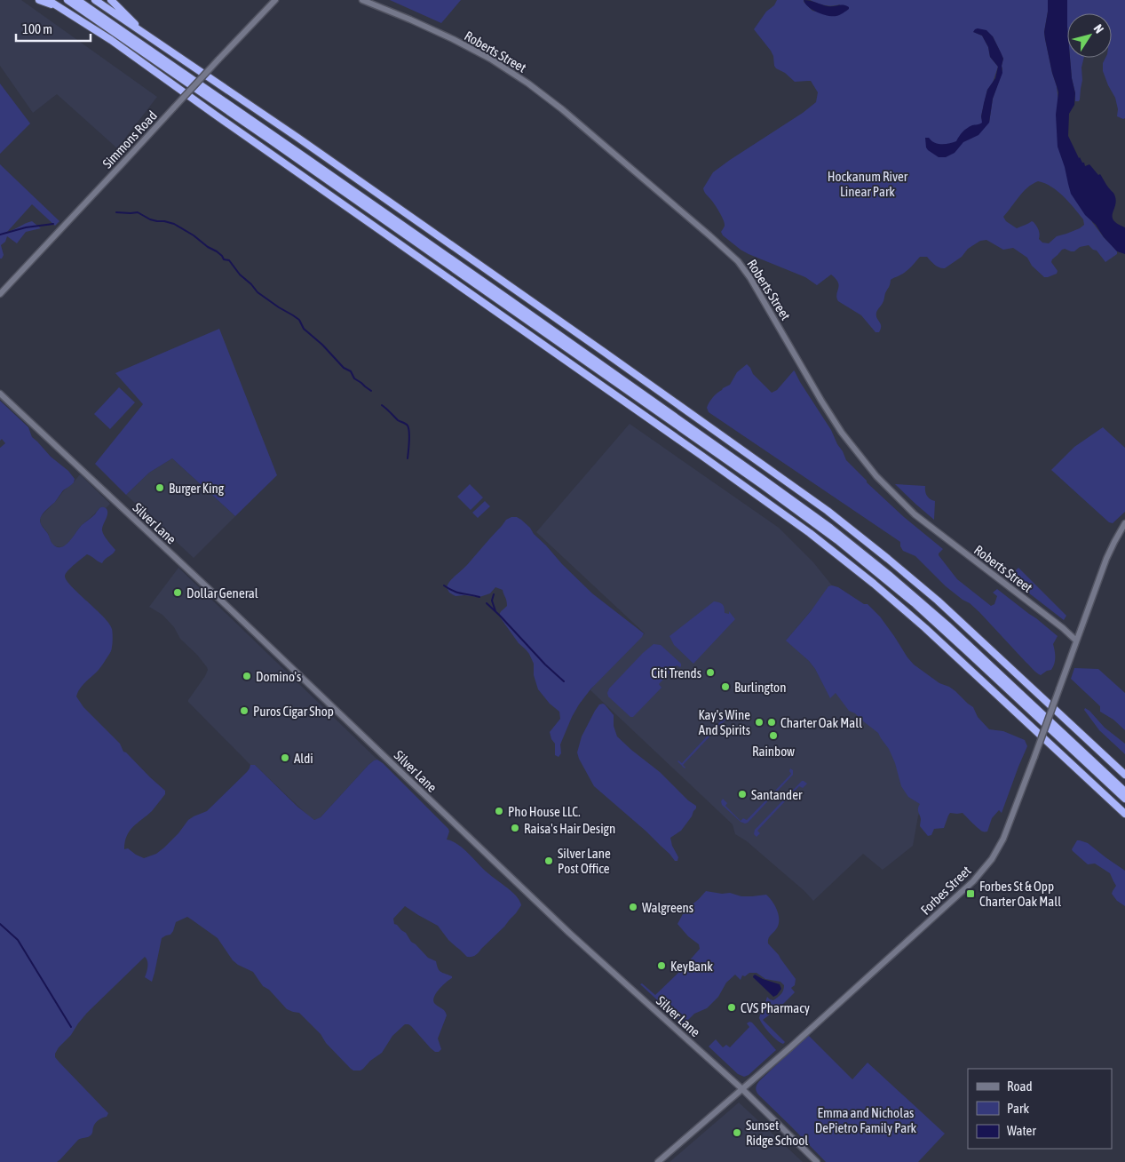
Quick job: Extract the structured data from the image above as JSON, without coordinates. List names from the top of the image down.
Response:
{
  "streets": {
    "main road": [
      "Roberts Street",
      "Simmons Road",
      "Silver Lane",
      "Forbes Street"
    ]
  },
  "crossings": [
    ["Roberts Street", "Forbes Street"],
    ["Silver Lane", "Forbes Street"]
  ],
  "parks": ["Hockanum River Linear Park", "Emma and Nicholas DePietro Family Park"],
  "places": {
    "other": [
      "Burger King",
      "Dollar General",
      "Citi Trends",
      "Domino's",
      "Burlington",
      "Puros Cigar Shop",
      "Kay's Wine And Spirits",
      "Charter Oak Mall",
      "Rainbow",
      "Aldi",
      "Santander",
      "Pho House LLC.",
      "Raisa's Hair Design",
      "Silver Lane Post Office",
      "Walgreens",
      "KeyBank",
      "CVS Pharmacy",
      "Sunset Ridge School"
    ],
    "transit": ["Forbes St & Opp Charter Oak Mall"]
  },
  "legend": ["Road", "Park", "Water"],
  "scale_bar": "100 m",
  "north": "top right"
}
